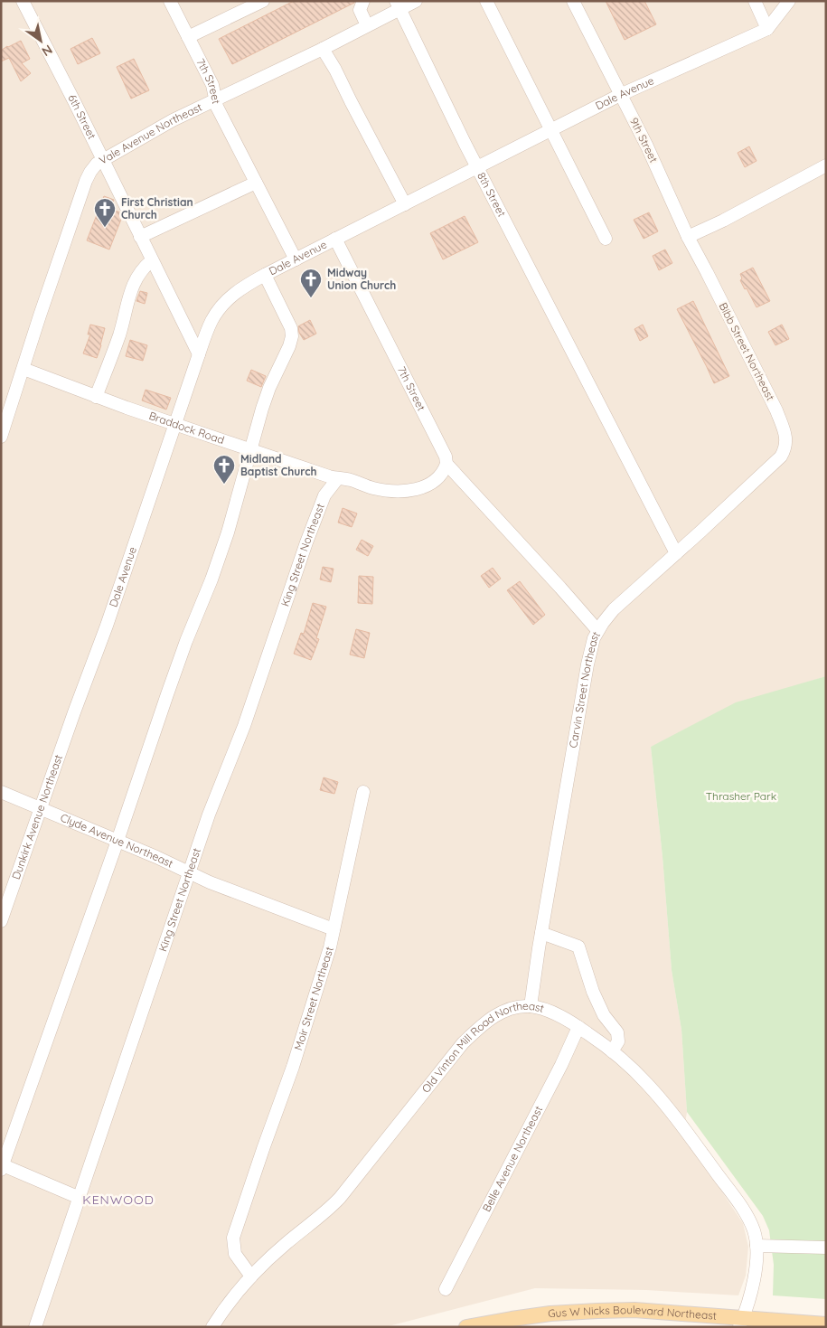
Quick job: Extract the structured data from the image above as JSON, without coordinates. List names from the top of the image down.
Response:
{
  "streets": {
    "main road": ["Gus W Nicks Boulevard Northeast"],
    "street": [
      "7th Street",
      "Dale Avenue",
      "6th Street",
      "Vale Avenue Northeast",
      "9th Street",
      "8th Street",
      "Bibb Street Northeast",
      "Braddock Road",
      "King Street Northeast",
      "Carvin Street Northeast",
      "Dunkirk Avenue Northeast",
      "Clyde Avenue Northeast",
      "Moir Street Northeast",
      "Old Vinton Mill Road Northeast",
      "Belle Avenue Northeast"
    ]
  },
  "crossings": [
    ["7th Street", "Dale Avenue"],
    ["7th Street", "Vale Avenue Northeast"],
    ["7th Street", "Braddock Road"],
    ["7th Street", "Carvin Street Northeast"],
    ["Dale Avenue", "6th Street"],
    ["Dale Avenue", "9th Street"],
    ["Dale Avenue", "8th Street"],
    ["Dale Avenue", "Braddock Road"],
    ["Dale Avenue", "Dunkirk Avenue Northeast"],
    ["6th Street", "Vale Avenue Northeast"],
    ["Vale Avenue Northeast", "8th Street"],
    ["Vale Avenue Northeast", "Braddock Road"],
    ["9th Street", "Bibb Street Northeast"],
    ["8th Street", "Carvin Street Northeast"],
    ["Bibb Street Northeast", "Carvin Street Northeast"],
    ["Braddock Road", "King Street Northeast"],
    ["King Street Northeast", "Clyde Avenue Northeast"],
    ["Carvin Street Northeast", "Old Vinton Mill Road Northeast"],
    ["Dunkirk Avenue Northeast", "Clyde Avenue Northeast"],
    ["Clyde Avenue Northeast", "Moir Street Northeast"],
    ["Moir Street Northeast", "Old Vinton Mill Road Northeast"],
    ["Old Vinton Mill Road Northeast", "Belle Avenue Northeast"],
    ["Old Vinton Mill Road Northeast", "Gus W Nicks Boulevard Northeast"]
  ],
  "districts": ["KENWOOD"],
  "parks": ["Thrasher Park"],
  "places": {
    "church": ["First Christian Church", "Midway Union Church", "Midland Baptist Church"]
  },
  "north": "bottom right"
}
